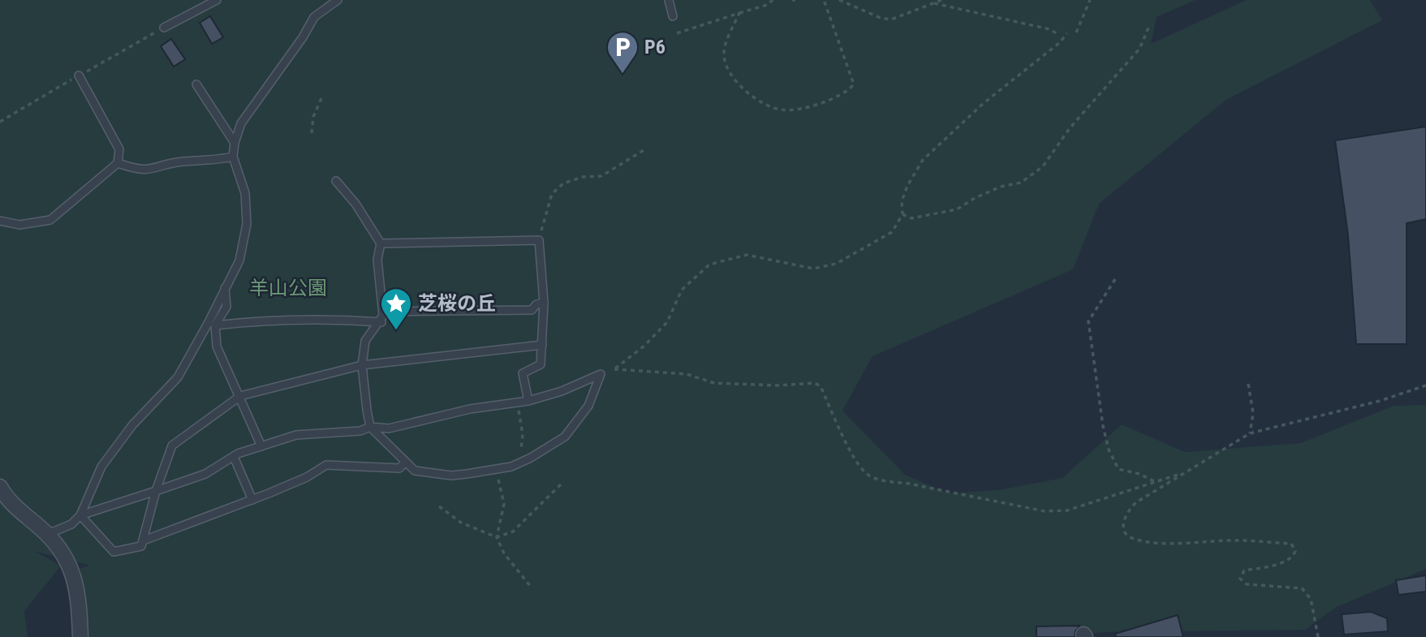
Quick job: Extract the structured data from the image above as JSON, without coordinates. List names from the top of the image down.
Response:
{
  "parks": ["羊山公園"],
  "places": {
    "parking": ["P6"],
    "place": ["芝桜の丘"]
  }
}
